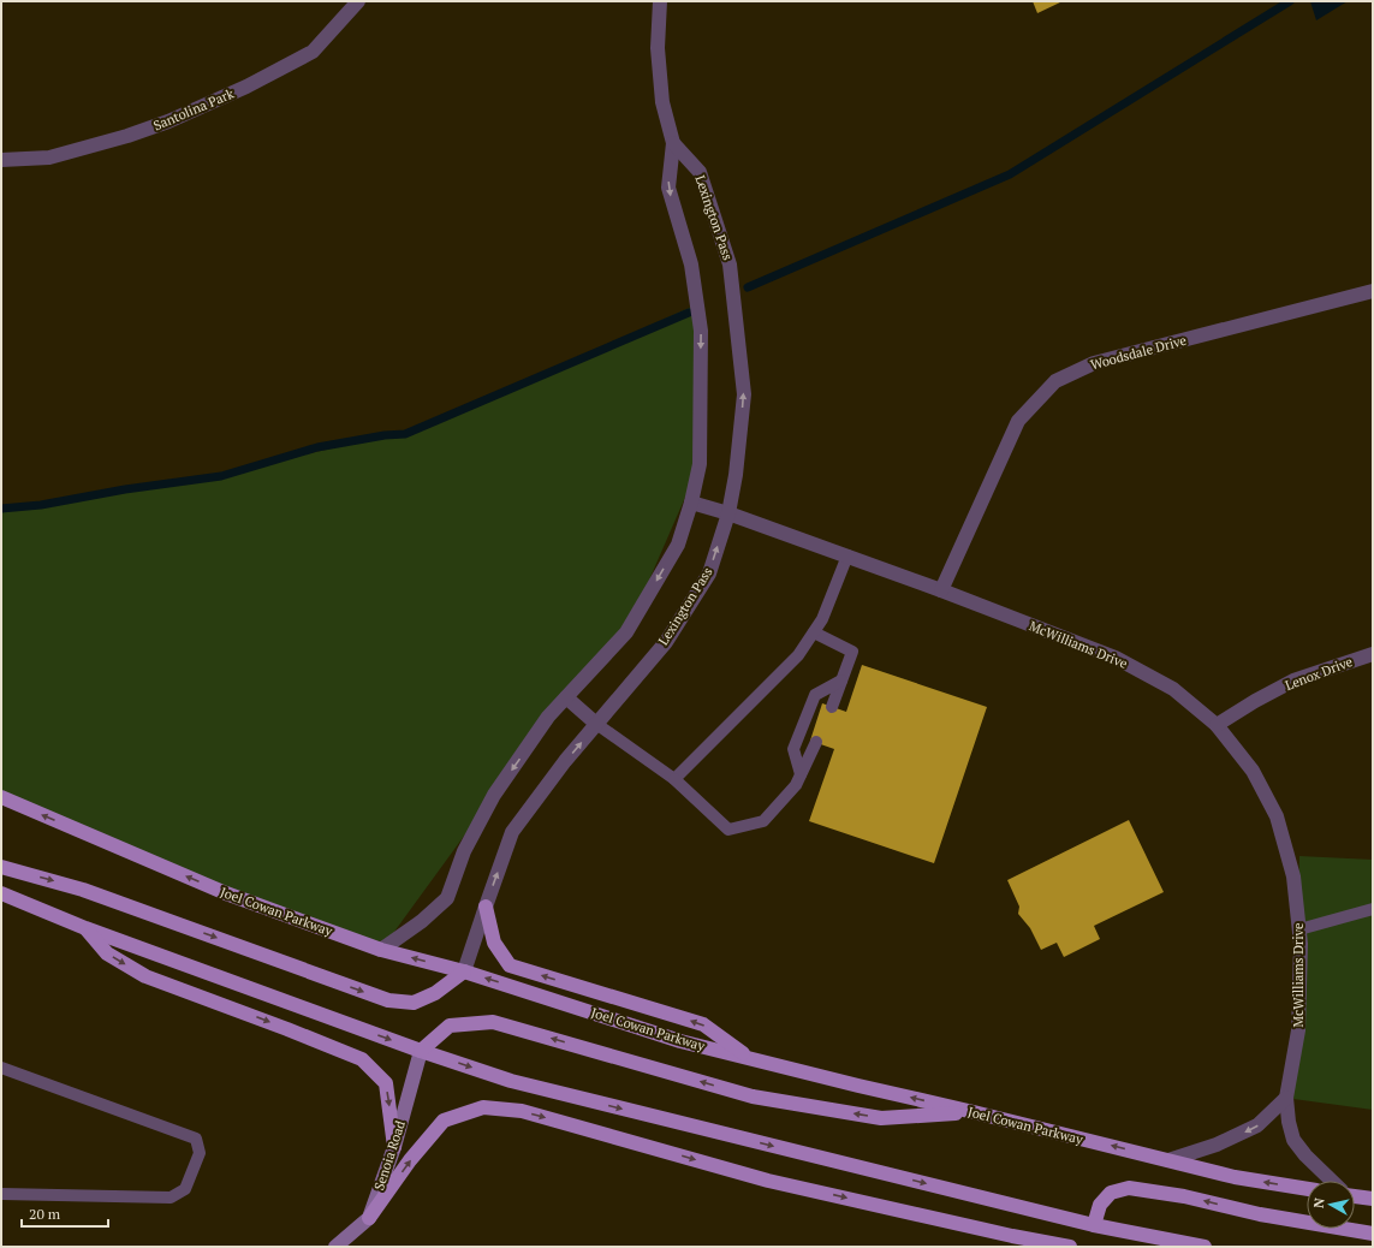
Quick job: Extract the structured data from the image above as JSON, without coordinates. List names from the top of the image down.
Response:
{
  "streets": {
    "main road": ["Joel Cowan Parkway"],
    "street": [
      "Santolina Park",
      "Lexington Pass",
      "Woodsdale Drive",
      "McWilliams Drive",
      "Lenox Drive",
      "Senoia Road"
    ]
  },
  "crossings": [
    ["Lexington Pass", "McWilliams Drive"],
    ["Lexington Pass", "Joel Cowan Parkway"],
    ["Woodsdale Drive", "McWilliams Drive"],
    ["McWilliams Drive", "Lenox Drive"]
  ],
  "scale_bar": "20 m",
  "north": "left"
}
